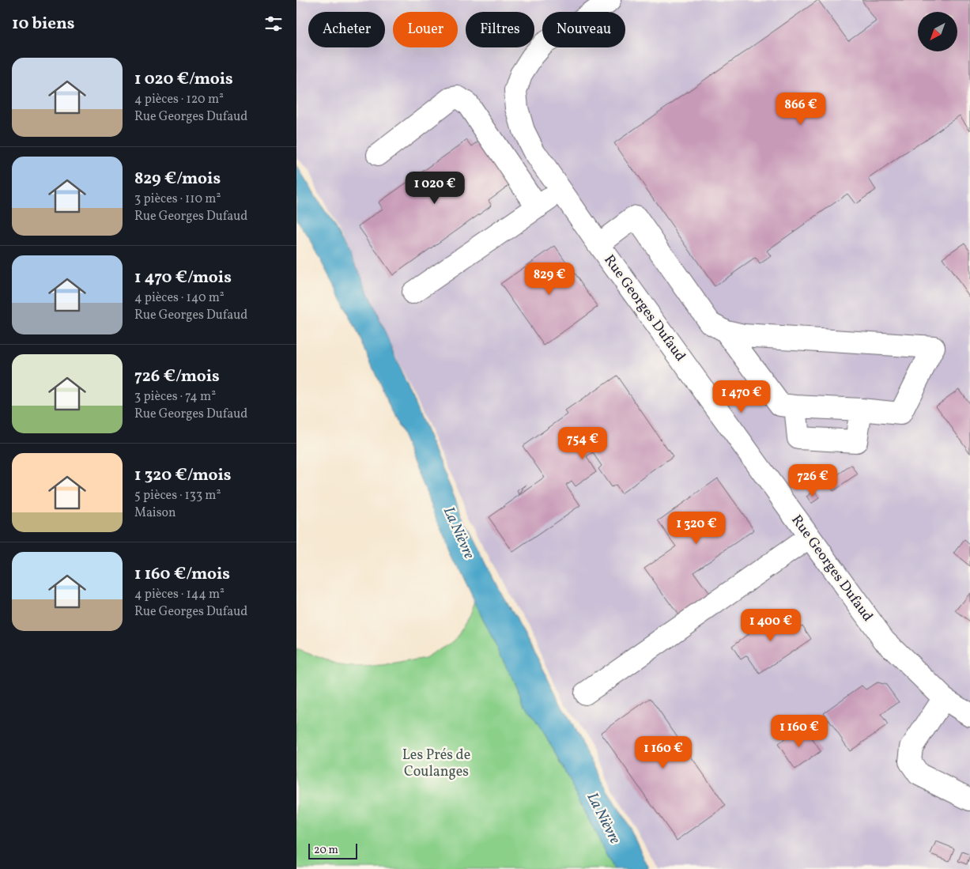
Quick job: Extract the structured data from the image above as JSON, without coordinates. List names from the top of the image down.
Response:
{
  "streets": {
    "street": ["Rue Georges Dufaud"]
  },
  "water": ["La Nièvre"],
  "parks": ["Les Prés de Coulanges"],
  "scale_bar": "20 m",
  "north": "bottom left",
  "page": {
    "heading": "10 biens",
    "chip": [
      "Acheter",
      "Louer",
      "Filtres",
      "Nouveau"
    ],
    "list": [
      {
        "name": "1 020 €/mois",
        "note": "4 pièces · 120 m² · Rue Georges Dufaud"
      },
      {
        "name": "829 €/mois",
        "note": "3 pièces · 110 m² · Rue Georges Dufaud"
      },
      {
        "name": "1 470 €/mois",
        "note": "4 pièces · 140 m² · Rue Georges Dufaud"
      },
      {
        "name": "726 €/mois",
        "note": "3 pièces · 74 m² · Rue Georges Dufaud"
      },
      {
        "name": "1 320 €/mois",
        "note": "5 pièces · 133 m² · Maison"
      },
      {
        "name": "1 160 €/mois",
        "note": "4 pièces · 144 m² · Rue Georges Dufaud"
      }
    ],
    "price": [
      "866 €",
      "1 020 €",
      "829 €",
      "1 470 €",
      "754 €",
      "726 €",
      "1 320 €",
      "1 400 €",
      "1 160 €",
      "1 160 €"
    ],
    "scale": "20 m"
  }
}
